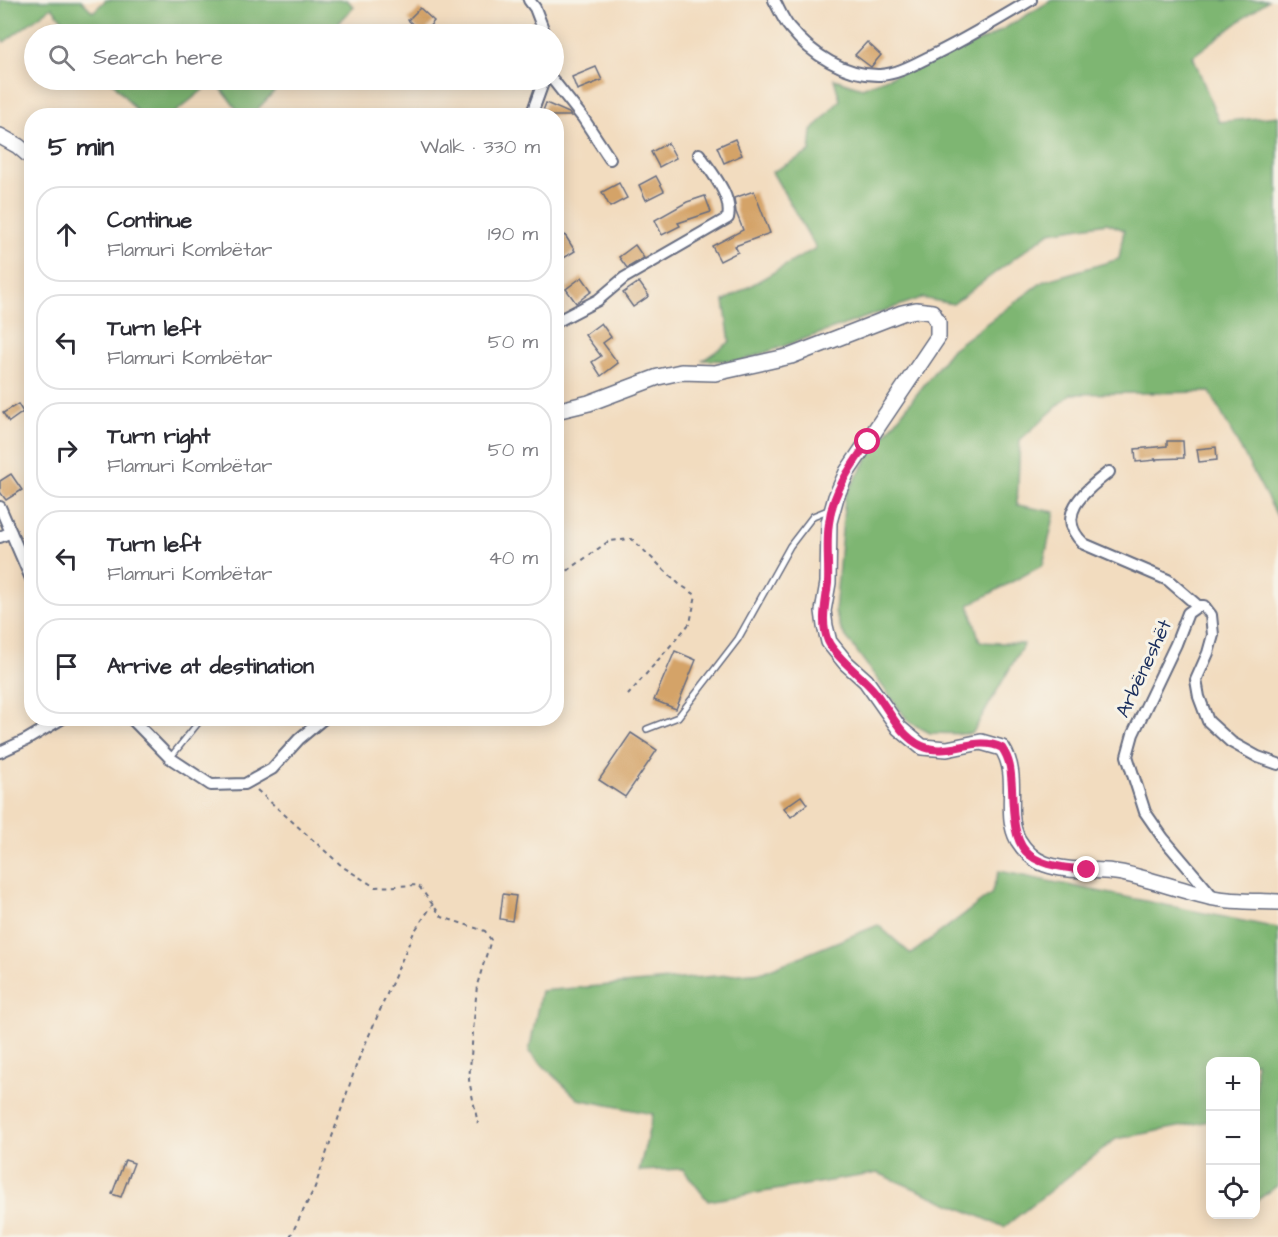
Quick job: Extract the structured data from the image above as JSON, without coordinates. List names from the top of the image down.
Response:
{
  "streets": {
    "street": ["Arbëneshët"]
  },
  "page": {
    "search": "Search here",
    "heading": ["5 min", "Walk · 330 m"],
    "list": [
      ["Continue", "Flamuri Kombëtar", "190 m"],
      ["Turn left", "Flamuri Kombëtar", "50 m"],
      ["Turn right", "Flamuri Kombëtar", "50 m"],
      ["Turn left", "Flamuri Kombëtar", "40 m"],
      "Arrive at destination"
    ],
    "map_buttons": ["+", "−"]
  }
}
